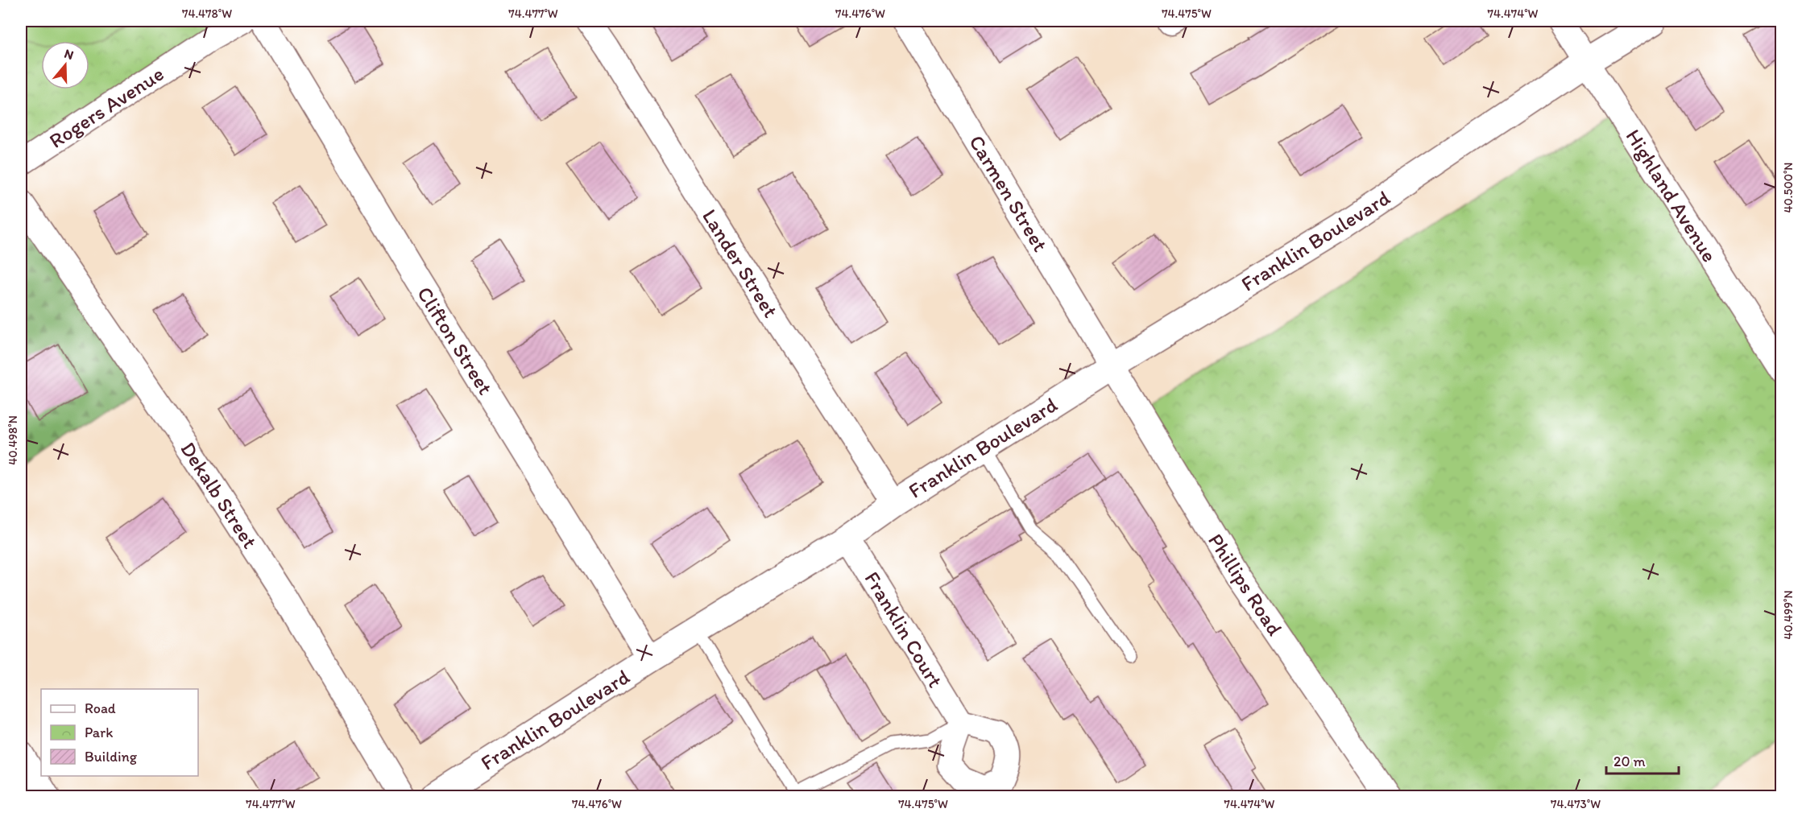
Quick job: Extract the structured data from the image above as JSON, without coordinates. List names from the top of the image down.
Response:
{
  "streets": {
    "street": [
      "Rogers Avenue",
      "Carmen Street",
      "Highland Avenue",
      "Franklin Boulevard",
      "Lander Street",
      "Clifton Street",
      "Dekalb Street",
      "Phillips Road",
      "Franklin Court"
    ]
  },
  "crossings": [
    ["Carmen Street", "Franklin Boulevard"],
    ["Carmen Street", "Phillips Road"],
    ["Highland Avenue", "Franklin Boulevard"],
    ["Franklin Boulevard", "Lander Street"],
    ["Franklin Boulevard", "Clifton Street"],
    ["Franklin Boulevard", "Phillips Road"],
    ["Franklin Boulevard", "Franklin Court"]
  ],
  "legend": ["Road", "Park", "Building"],
  "scale_bar": "20 m",
  "north": "top",
  "coordinates": [
    "74.478°W",
    "74.477°W",
    "74.476°W",
    "74.475°W",
    "74.474°W",
    "40.500°N",
    "40.498°N",
    "40.499°N",
    "74.473°W"
  ]
}
